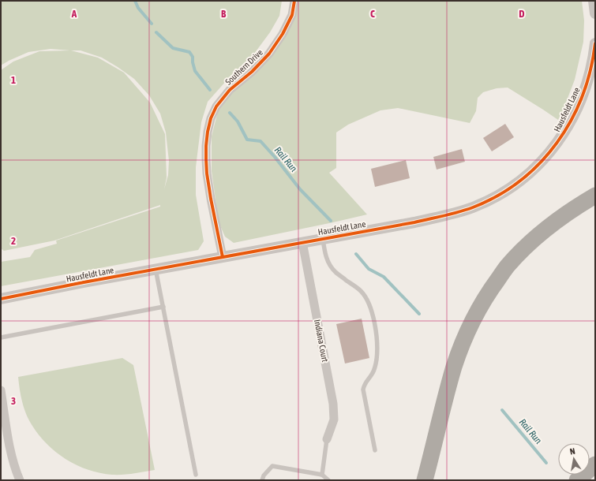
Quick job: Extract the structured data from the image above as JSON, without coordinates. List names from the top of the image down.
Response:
{
  "streets": {
    "street": ["Southern Drive", "Hausfeldt Lane", "Indiana Court"]
  },
  "crossings": [
    ["Southern Drive", "Hausfeldt Lane"],
    ["Hausfeldt Lane", "Indiana Court"]
  ],
  "water": ["Rail Run"],
  "north": "top",
  "grid": {
    "columns": [
      "A",
      "B",
      "C",
      "D"
    ],
    "rows": ["1", "2", "3"]
  }
}
